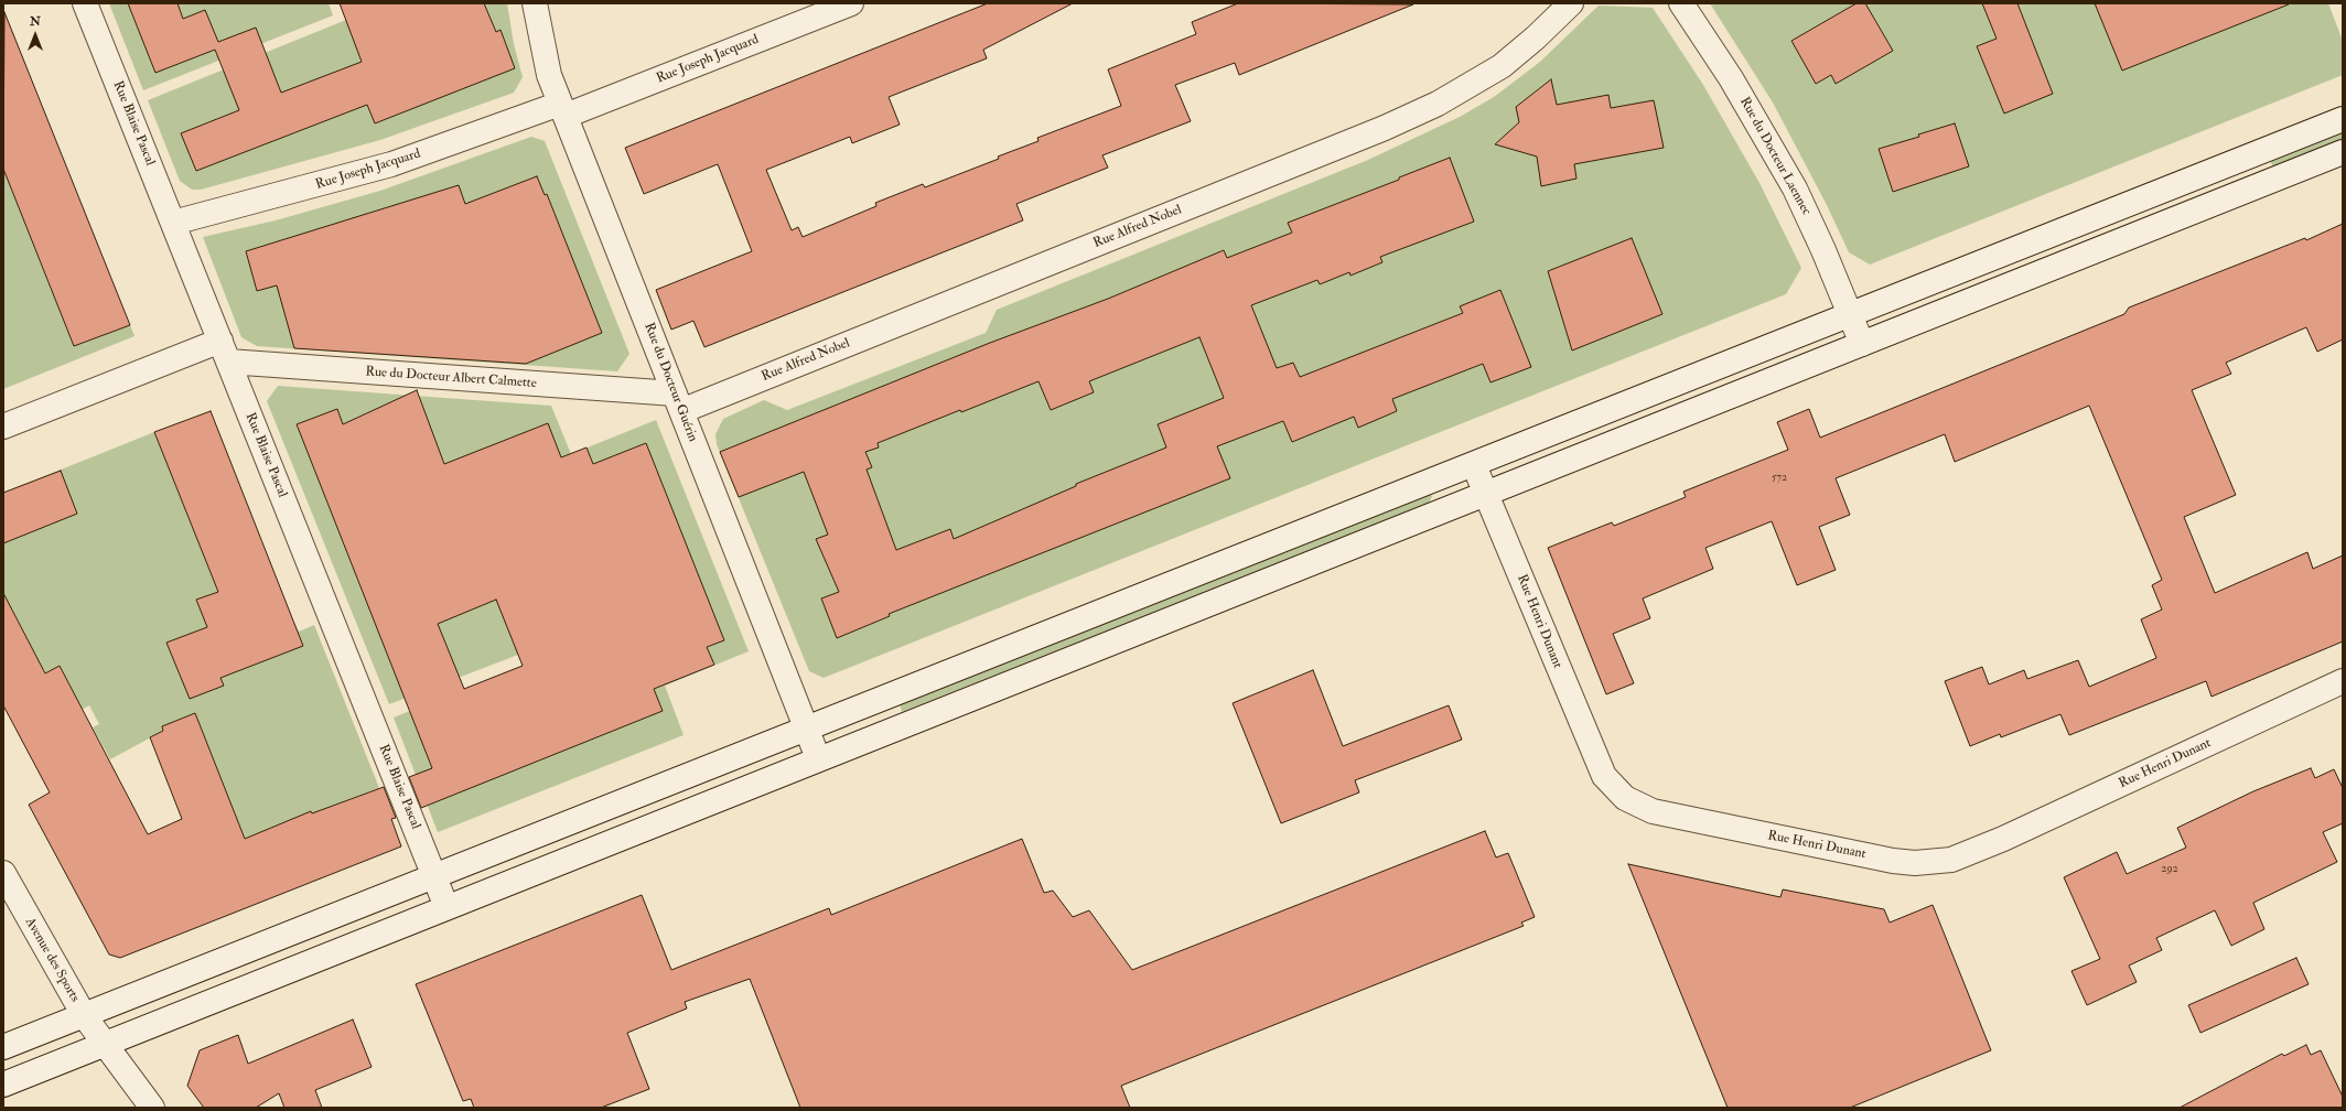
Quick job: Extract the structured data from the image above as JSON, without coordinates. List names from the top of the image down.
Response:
{
  "streets": {
    "street": [
      "Rue Joseph Jacquard",
      "Rue Blaise Pascal",
      "Rue du Docteur Laennec",
      "Rue Alfred Nobel",
      "Rue du Docteur Albert Calmette",
      "Rue du Docteur Guérin",
      "Rue Henri Dunant",
      "Avenue des Sports"
    ]
  },
  "crossings": [
    ["Rue Joseph Jacquard", "Rue Blaise Pascal"],
    ["Rue Joseph Jacquard", "Rue du Docteur Guérin"],
    ["Rue Blaise Pascal", "Rue du Docteur Albert Calmette"],
    ["Rue Alfred Nobel", "Rue du Docteur Albert Calmette"],
    ["Rue Alfred Nobel", "Rue du Docteur Guérin"],
    ["Rue du Docteur Albert Calmette", "Rue du Docteur Guérin"]
  ],
  "house_numbers": ["572", "292"],
  "north": "top"
}
